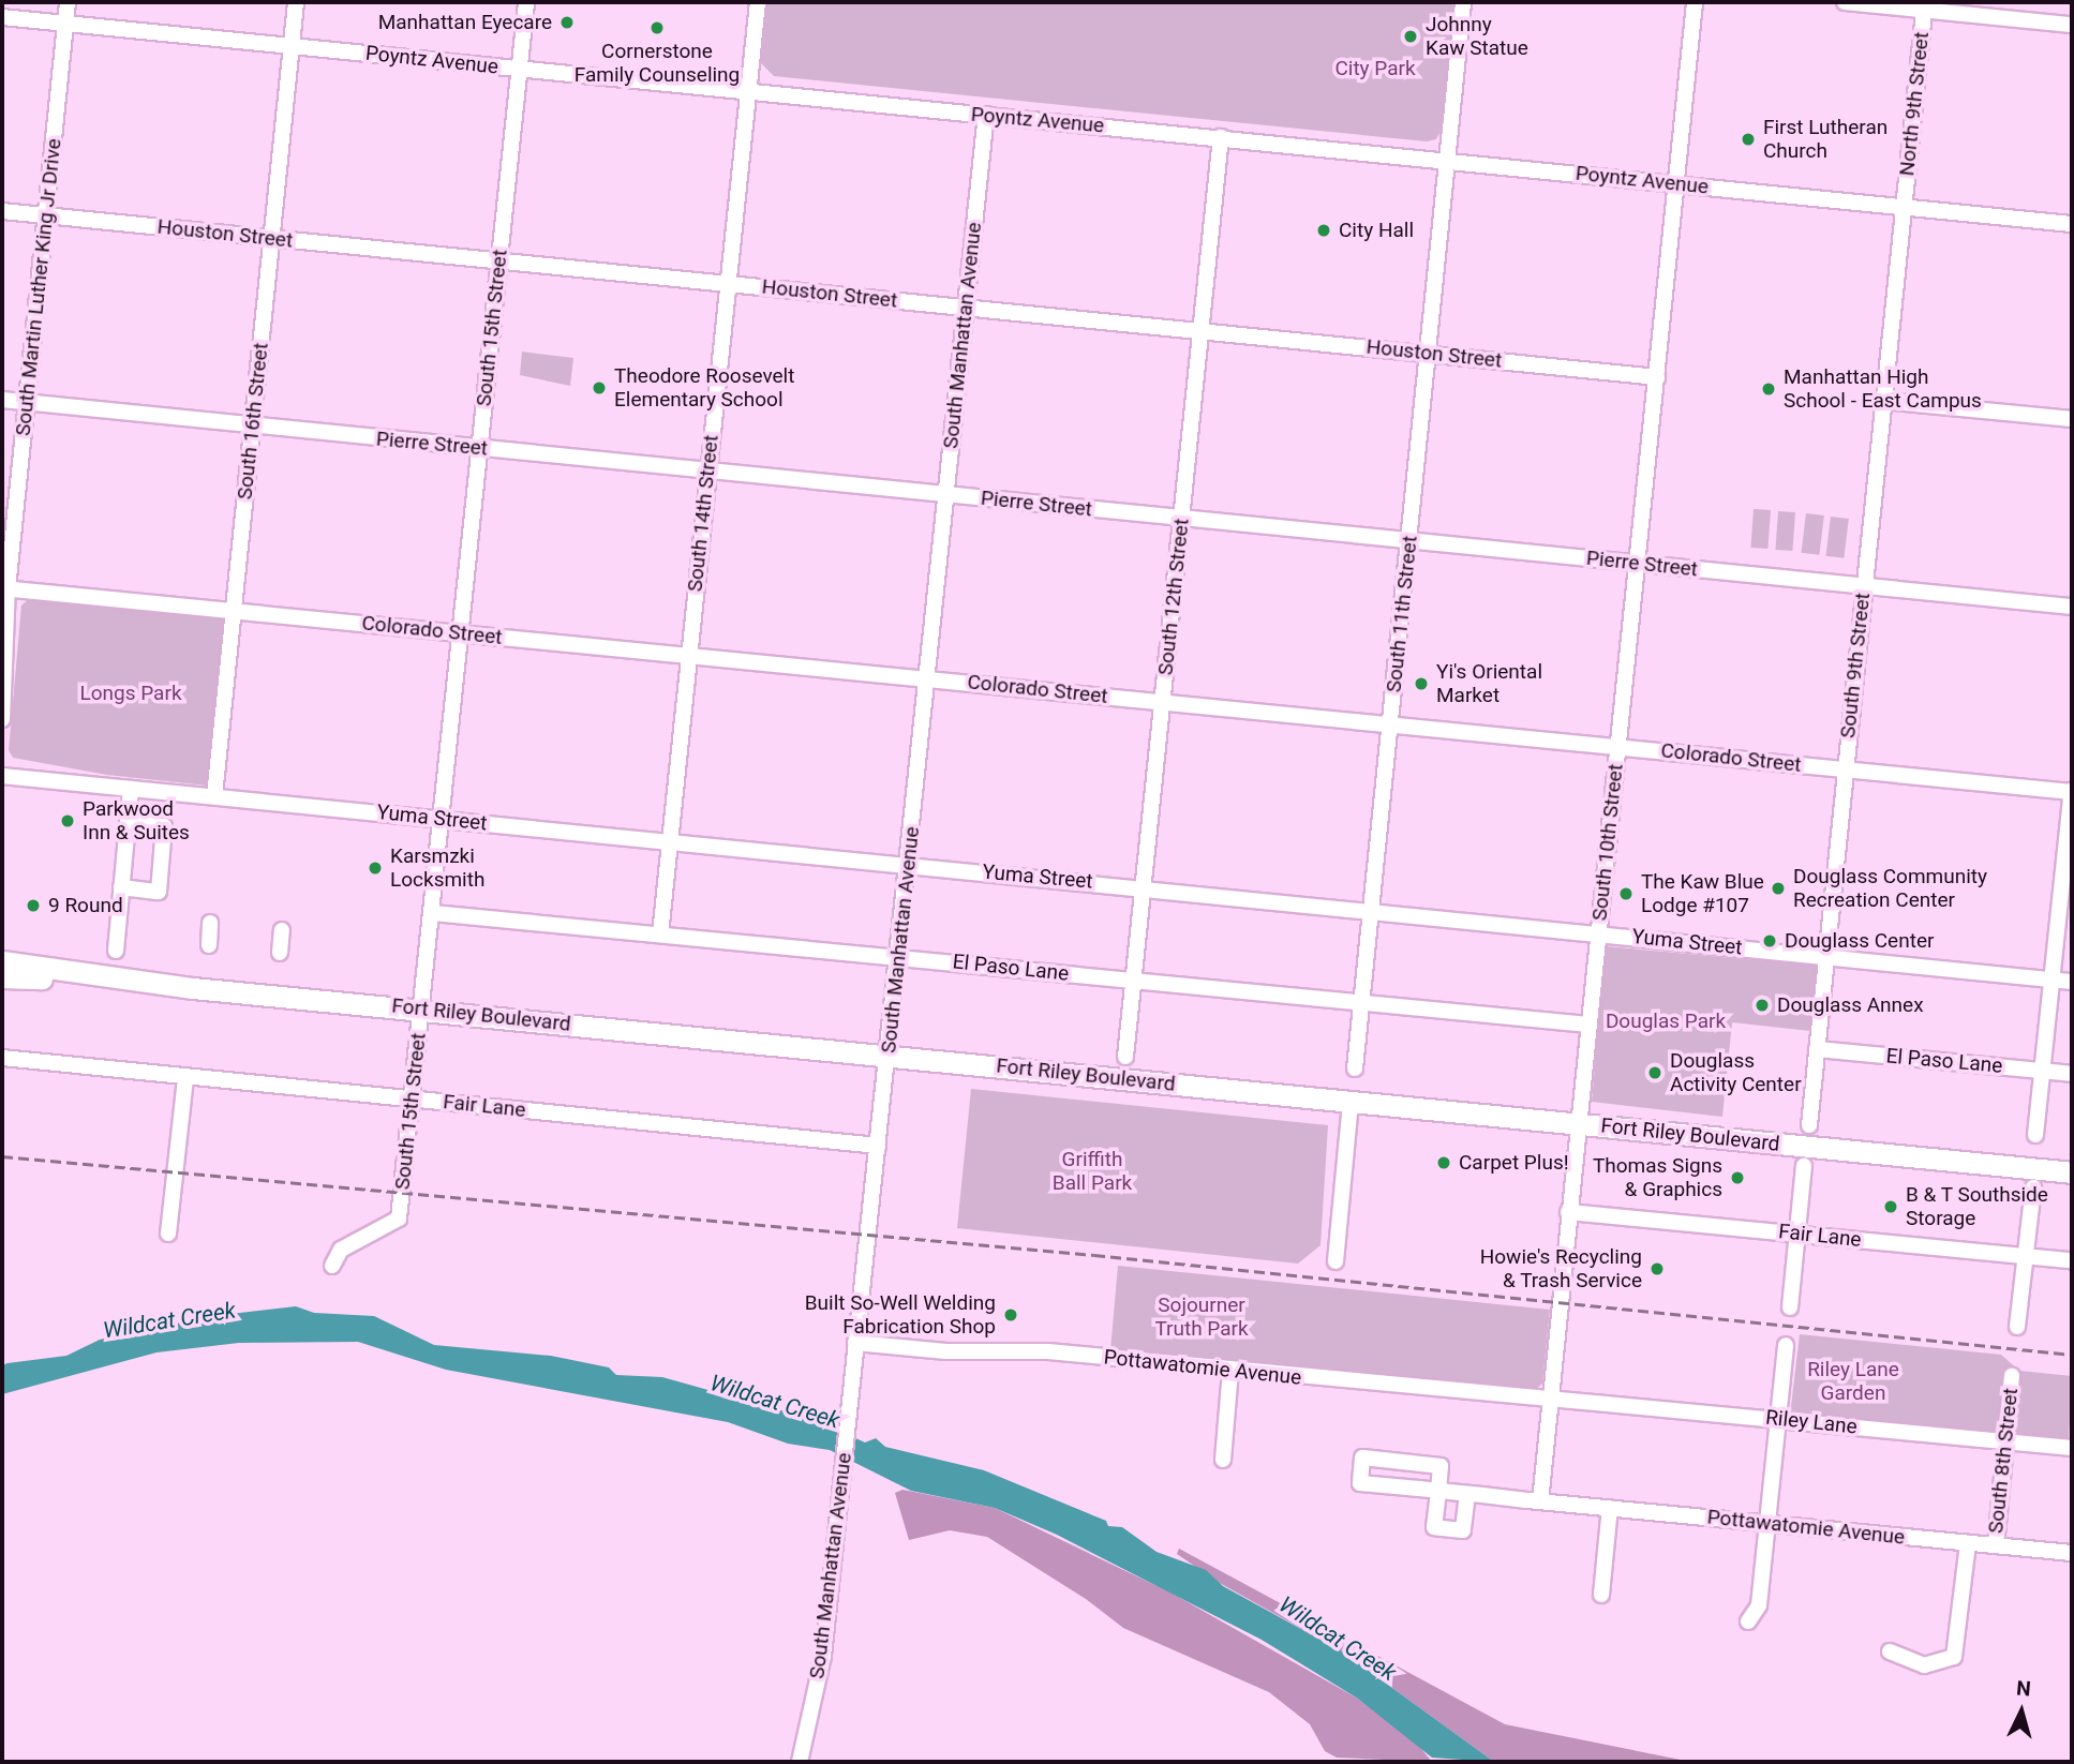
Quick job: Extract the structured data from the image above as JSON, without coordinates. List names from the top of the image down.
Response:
{
  "streets": {
    "highway": ["Fort Riley Boulevard"],
    "street": [
      "Poyntz Avenue",
      "North 9th Street",
      "Houston Street",
      "South Martin Luther King Jr Drive",
      "South 15th Street",
      "South Manhattan Avenue",
      "South 16th Street",
      "Pierre Street",
      "South 14th Street",
      "South 12th Street",
      "South 11th Street",
      "Colorado Street",
      "South 9th Street",
      "Yuma Street",
      "South 10th Street",
      "El Paso Lane",
      "Fair Lane",
      "Pottawatomie Avenue",
      "Riley Lane",
      "South 8th Street"
    ]
  },
  "crossings": [
    ["Poyntz Avenue", "North 9th Street"],
    ["Poyntz Avenue", "South Martin Luther King Jr Drive"],
    ["Poyntz Avenue", "South 15th Street"],
    ["Poyntz Avenue", "South Manhattan Avenue"],
    ["Poyntz Avenue", "South 16th Street"],
    ["Poyntz Avenue", "South 14th Street"],
    ["Poyntz Avenue", "South 12th Street"],
    ["Poyntz Avenue", "South 11th Street"],
    ["Poyntz Avenue", "South 9th Street"],
    ["Poyntz Avenue", "South 10th Street"],
    ["North 9th Street", "South 9th Street"],
    ["Houston Street", "South Martin Luther King Jr Drive"],
    ["Houston Street", "South 15th Street"],
    ["Houston Street", "South Manhattan Avenue"],
    ["Houston Street", "South 16th Street"],
    ["Houston Street", "South 14th Street"],
    ["Houston Street", "South 12th Street"],
    ["Houston Street", "South 11th Street"],
    ["Houston Street", "South 10th Street"],
    ["South Martin Luther King Jr Drive", "Pierre Street"],
    ["South Martin Luther King Jr Drive", "Colorado Street"],
    ["South 15th Street", "Pierre Street"],
    ["South 15th Street", "Colorado Street"],
    ["South 15th Street", "Yuma Street"],
    ["South 15th Street", "El Paso Lane"],
    ["South 15th Street", "Fort Riley Boulevard"],
    ["South 15th Street", "Fair Lane"],
    ["South Manhattan Avenue", "Pierre Street"],
    ["South Manhattan Avenue", "Colorado Street"],
    ["South Manhattan Avenue", "Yuma Street"],
    ["South Manhattan Avenue", "El Paso Lane"],
    ["South Manhattan Avenue", "Fort Riley Boulevard"],
    ["South Manhattan Avenue", "Fair Lane"],
    ["South Manhattan Avenue", "Pottawatomie Avenue"],
    ["South 16th Street", "Pierre Street"],
    ["South 16th Street", "Colorado Street"],
    ["South 16th Street", "Yuma Street"],
    ["Pierre Street", "South 14th Street"],
    ["Pierre Street", "South 12th Street"],
    ["Pierre Street", "South 11th Street"],
    ["Pierre Street", "South 9th Street"],
    ["Pierre Street", "South 10th Street"],
    ["South 14th Street", "Colorado Street"],
    ["South 14th Street", "Yuma Street"],
    ["South 14th Street", "El Paso Lane"],
    ["South 12th Street", "Colorado Street"],
    ["South 12th Street", "Yuma Street"],
    ["South 12th Street", "El Paso Lane"],
    ["South 11th Street", "Colorado Street"],
    ["South 11th Street", "Yuma Street"],
    ["South 11th Street", "El Paso Lane"],
    ["Colorado Street", "South 9th Street"],
    ["Colorado Street", "South 10th Street"],
    ["South 9th Street", "Yuma Street"],
    ["South 9th Street", "El Paso Lane"],
    ["Yuma Street", "South 10th Street"],
    ["South 10th Street", "El Paso Lane"],
    ["South 10th Street", "Fort Riley Boulevard"],
    ["South 10th Street", "Fair Lane"],
    ["South 10th Street", "Pottawatomie Avenue"],
    ["South 10th Street", "Riley Lane"],
    ["Pottawatomie Avenue", "Riley Lane"],
    ["Pottawatomie Avenue", "South 8th Street"],
    ["Riley Lane", "South 8th Street"]
  ],
  "water": ["Wildcat Creek"],
  "parks": [
    "City Park",
    "Longs Park",
    "Douglas Park",
    "Griffith Ball Park",
    "Sojourner Truth Park",
    "Riley Lane Garden"
  ],
  "places": [
    "Manhattan Eyecare",
    "Cornerstone Family Counseling",
    "Johnny Kaw Statue",
    "First Lutheran Church",
    "City Hall",
    "Theodore Roosevelt Elementary School",
    "Manhattan High School - East Campus",
    "Yi's Oriental Market",
    "Parkwood Inn & Suites",
    "Karsmzki Locksmith",
    "Douglass Community Recreation Center",
    "The Kaw Blue Lodge #107",
    "9 Round",
    "Douglass Center",
    "Douglass Annex",
    "Douglass Activity Center",
    "Carpet Plus!",
    "Thomas Signs & Graphics",
    "B & T Southside Storage",
    "Howie's Recycling & Trash Service",
    "Built So-Well Welding Fabrication Shop"
  ],
  "north": "top"
}
